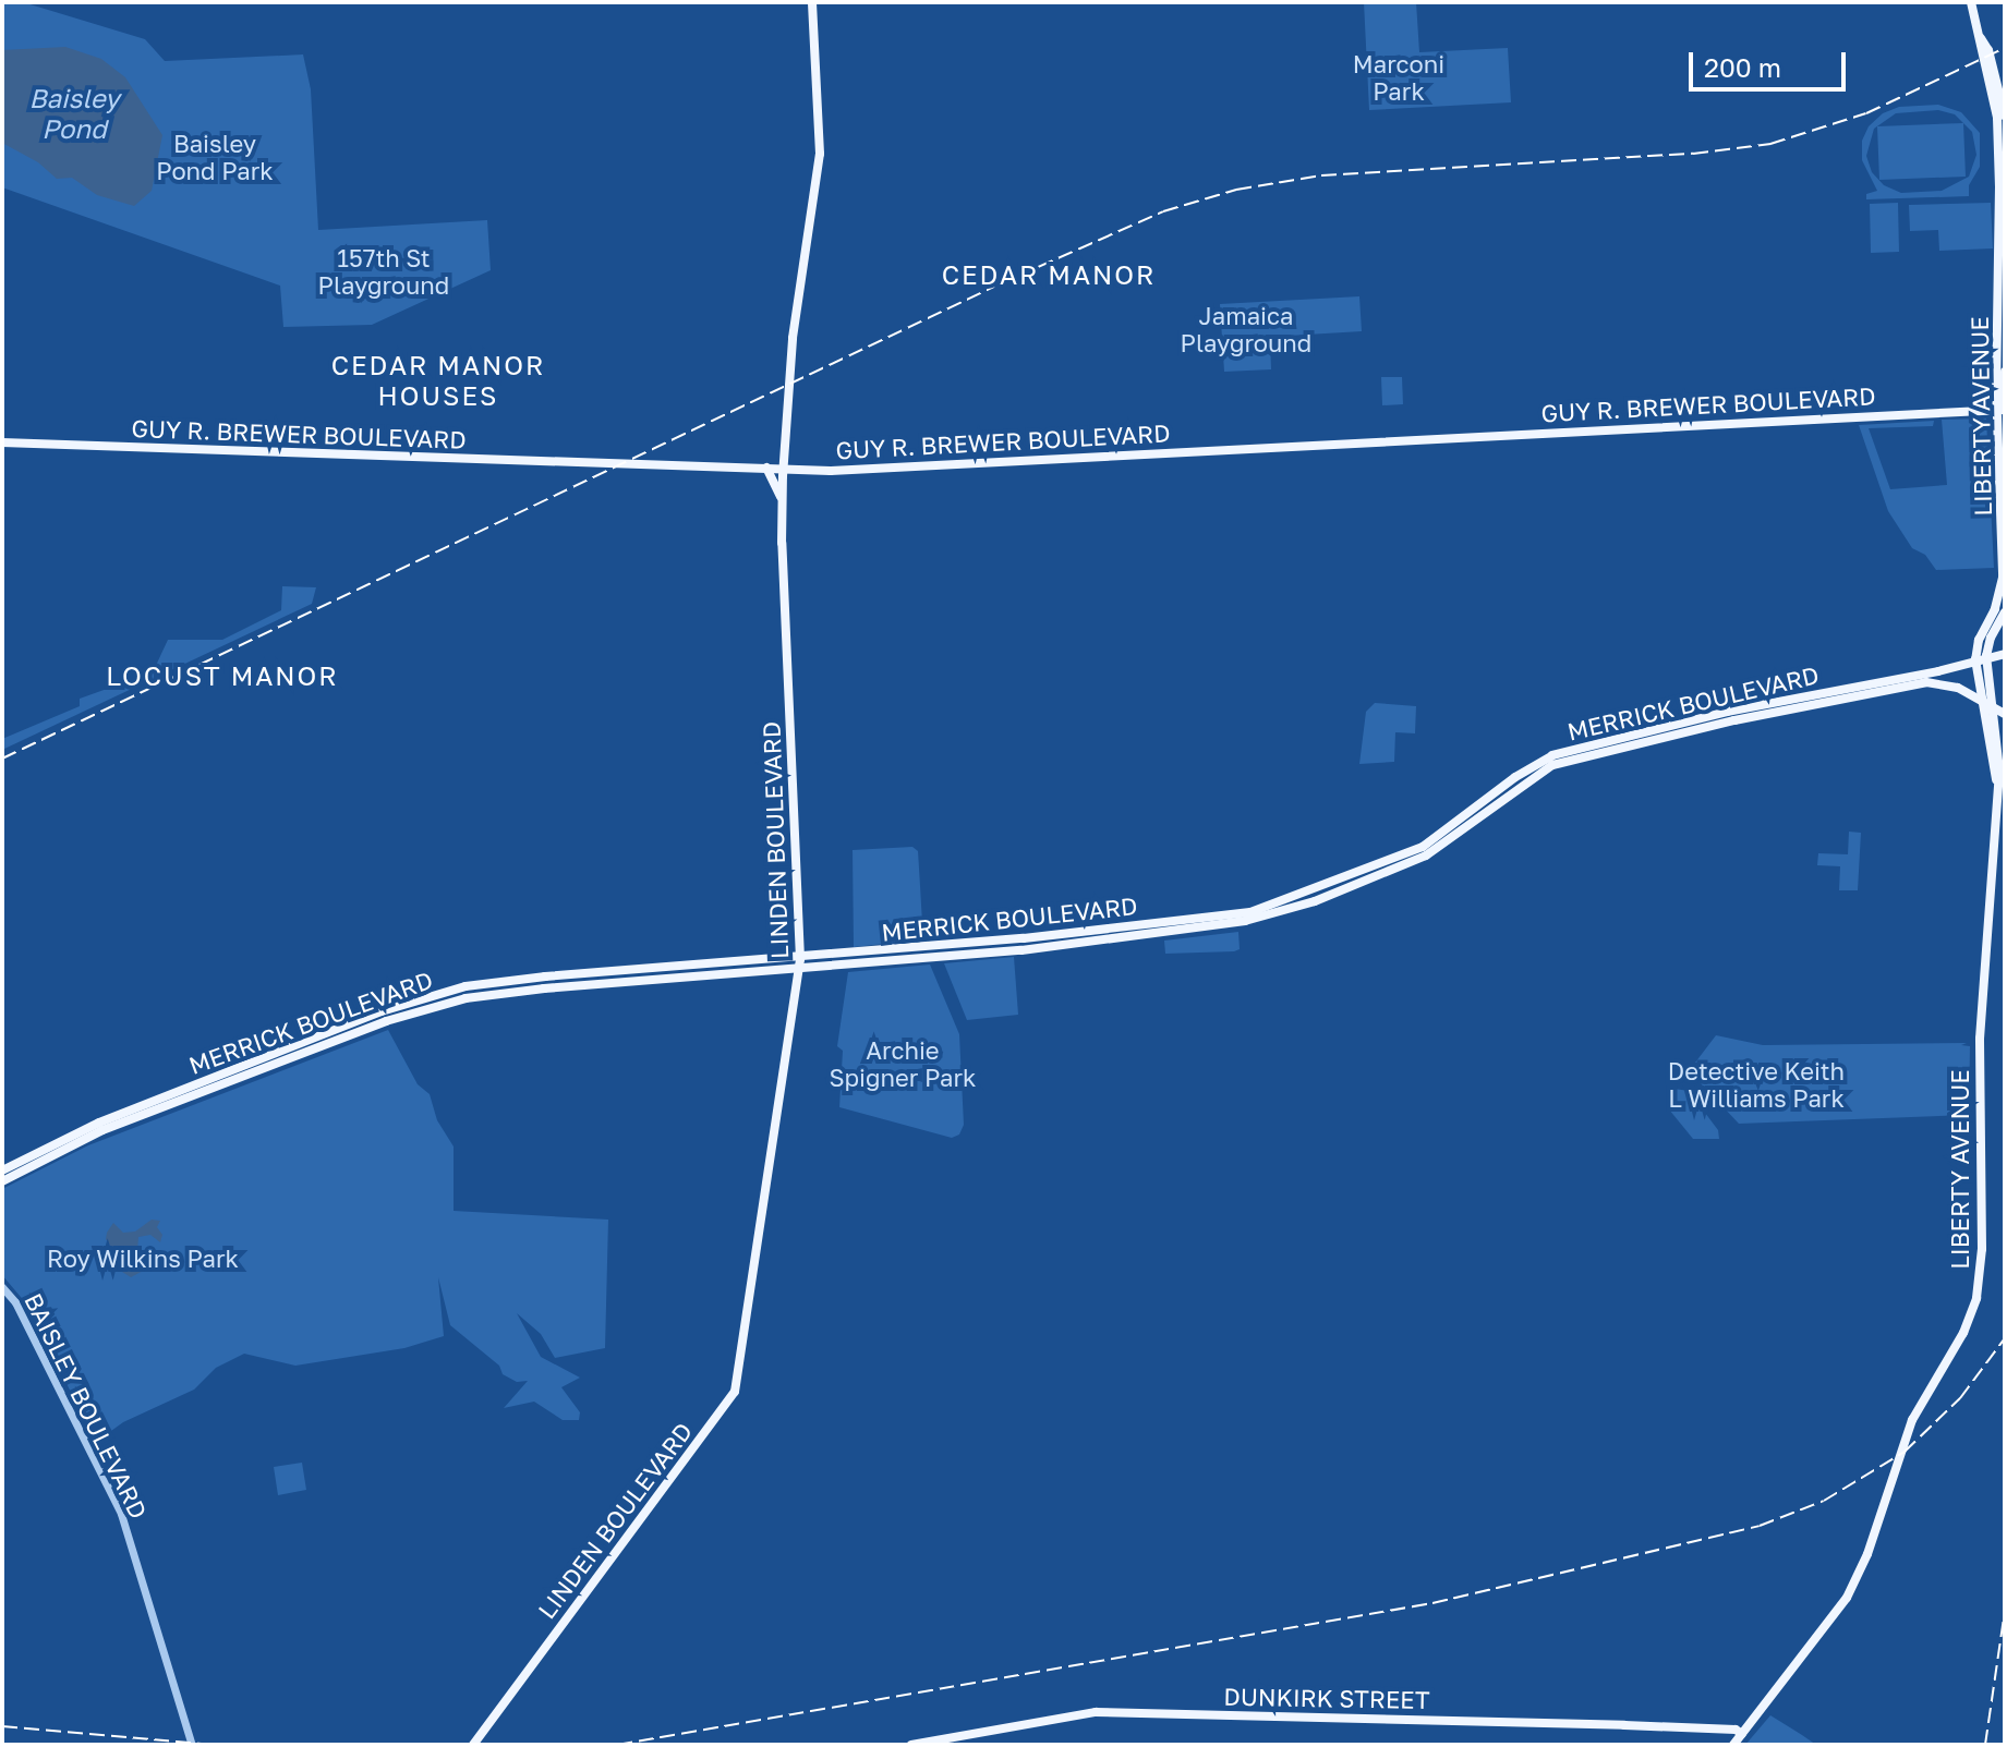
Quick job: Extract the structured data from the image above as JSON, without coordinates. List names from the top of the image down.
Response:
{
  "streets": {
    "main road": [
      "GUY R. BREWER BOULEVARD",
      "LIBERTY AVENUE",
      "MERRICK BOULEVARD",
      "LINDEN BOULEVARD",
      "DUNKIRK STREET"
    ],
    "street": ["BAISLEY BOULEVARD"]
  },
  "crossings": [
    ["GUY R. BREWER BOULEVARD", "LIBERTY AVENUE"],
    ["GUY R. BREWER BOULEVARD", "LINDEN BOULEVARD"],
    ["LIBERTY AVENUE", "MERRICK BOULEVARD"],
    ["LIBERTY AVENUE", "DUNKIRK STREET"],
    ["MERRICK BOULEVARD", "LINDEN BOULEVARD"]
  ],
  "districts": ["CEDAR MANOR", "CEDAR MANOR HOUSES", "LOCUST MANOR"],
  "water": ["Baisley Pond"],
  "parks": [
    "Marconi Park",
    "Baisley Pond Park",
    "157th St Playground",
    "Jamaica Playground",
    "Archie Spigner Park",
    "Detective Keith L Williams Park",
    "Roy Wilkins Park"
  ],
  "scale_bar": "200 m"
}
